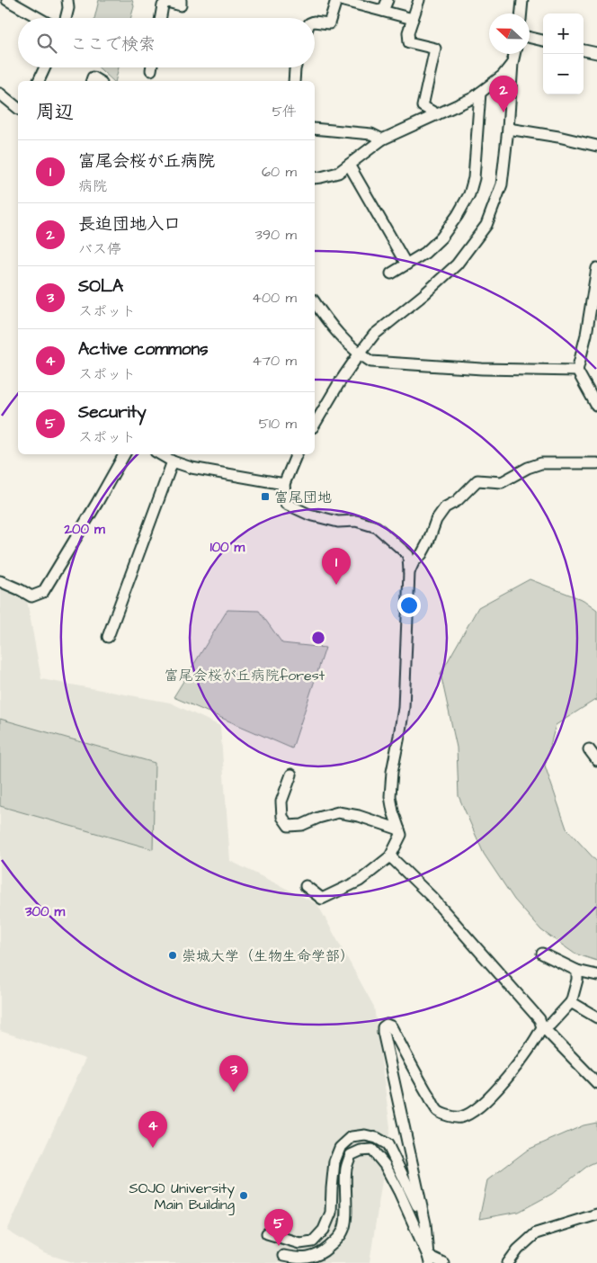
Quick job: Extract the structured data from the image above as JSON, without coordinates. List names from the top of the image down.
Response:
{
  "parks": ["富尾会桜が丘病院forest"],
  "places": {
    "transit": ["富尾団地"],
    "other": ["崇城大学（生物生命学部）", "SOJO University Main Building"]
  },
  "north": "left",
  "page": {
    "map_buttons": ["+", "−"],
    "search": "ここで検索",
    "pins": [
      "2",
      "1",
      "3",
      "4",
      "5"
    ],
    "heading": ["周辺", "5件"],
    "list": [
      {
        "mark": "1",
        "name": "富尾会桜が丘病院",
        "note": "病院",
        "value": "60 m"
      },
      {
        "mark": "2",
        "name": "長迫団地入口",
        "note": "バス停",
        "value": "390 m"
      },
      {
        "mark": "3",
        "name": "SOLA",
        "note": "スポット",
        "value": "400 m"
      },
      {
        "mark": "4",
        "name": "Active commons",
        "note": "スポット",
        "value": "470 m"
      },
      {
        "mark": "5",
        "name": "Security",
        "note": "スポット",
        "value": "510 m"
      }
    ]
  },
  "rings": ["200 m", "100 m", "300 m"]
}
